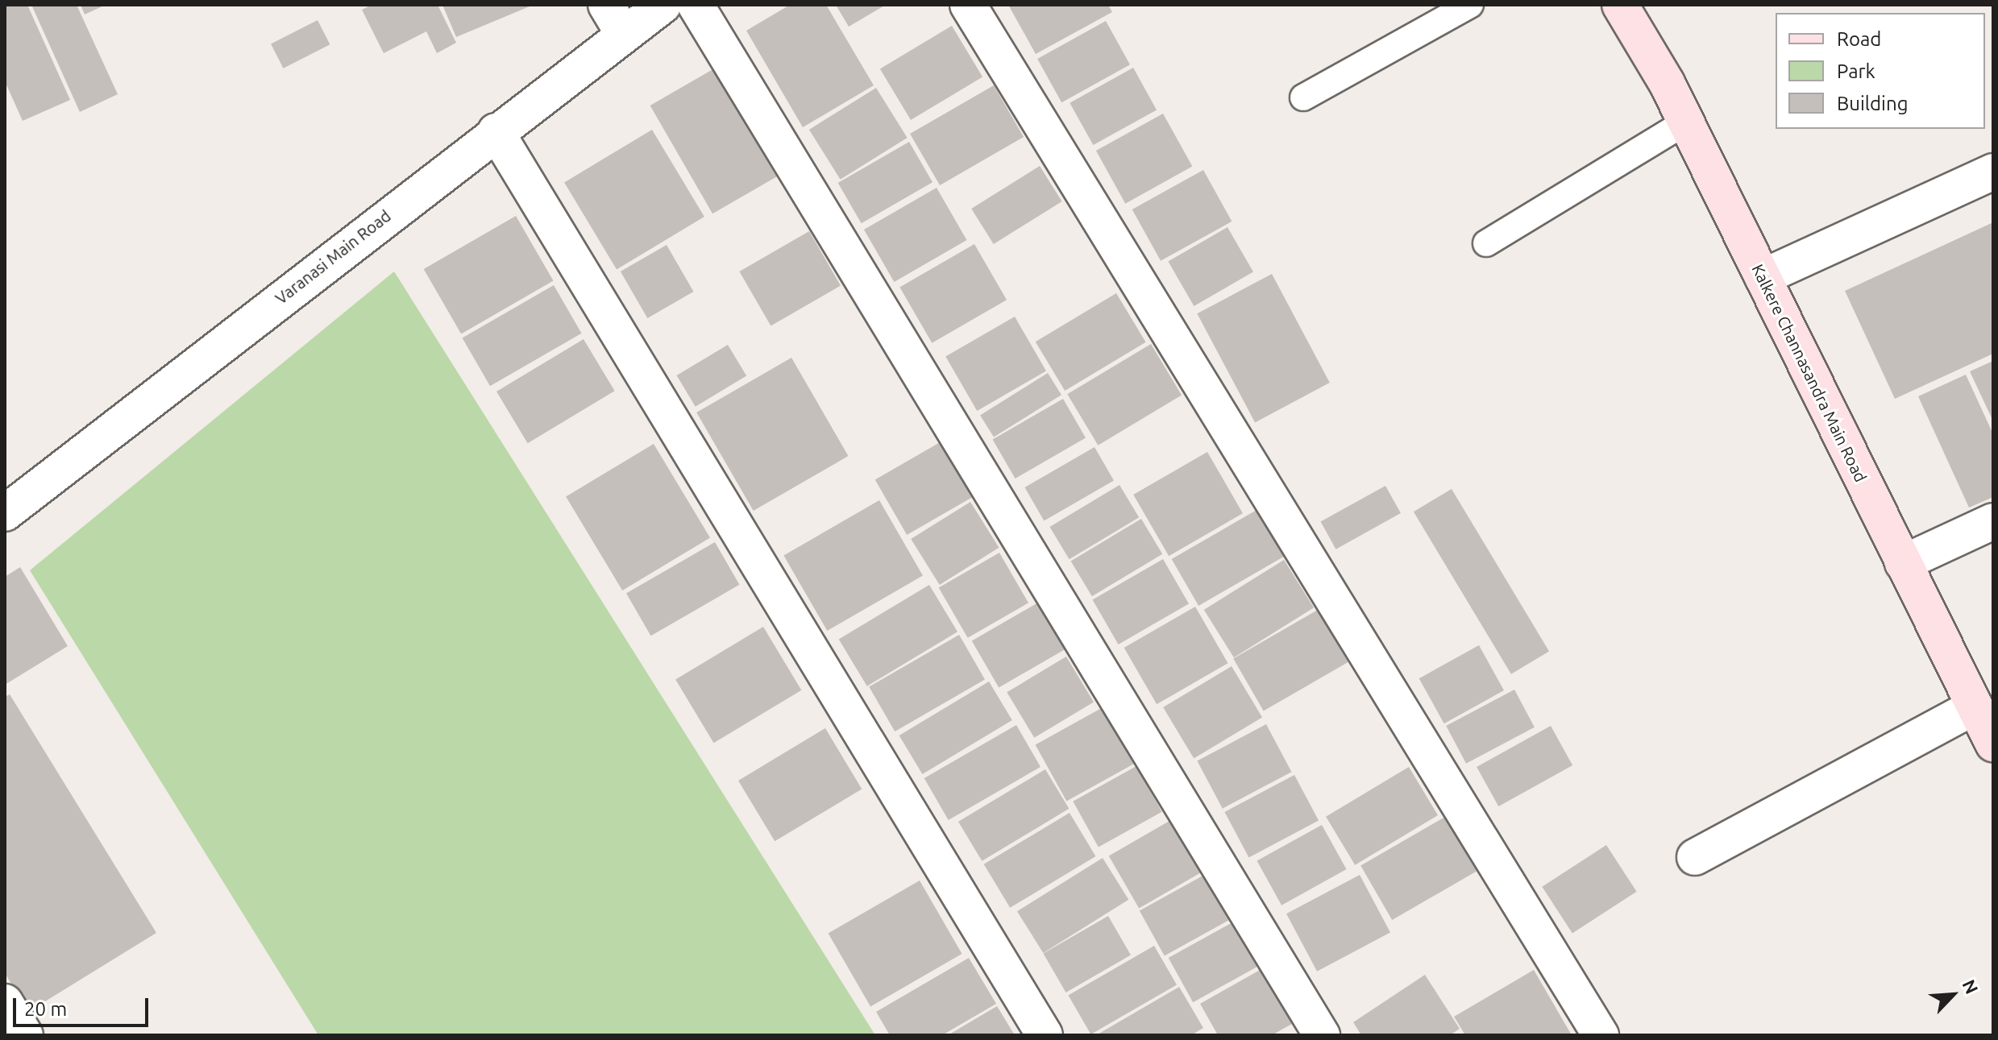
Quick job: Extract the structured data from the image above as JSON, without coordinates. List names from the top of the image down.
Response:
{
  "streets": {
    "main road": ["Kalkere Channasandra Main Road"],
    "street": ["Varanasi Main Road"]
  },
  "legend": ["Road", "Park", "Building"],
  "scale_bar": "20 m",
  "north": "top right"
}
